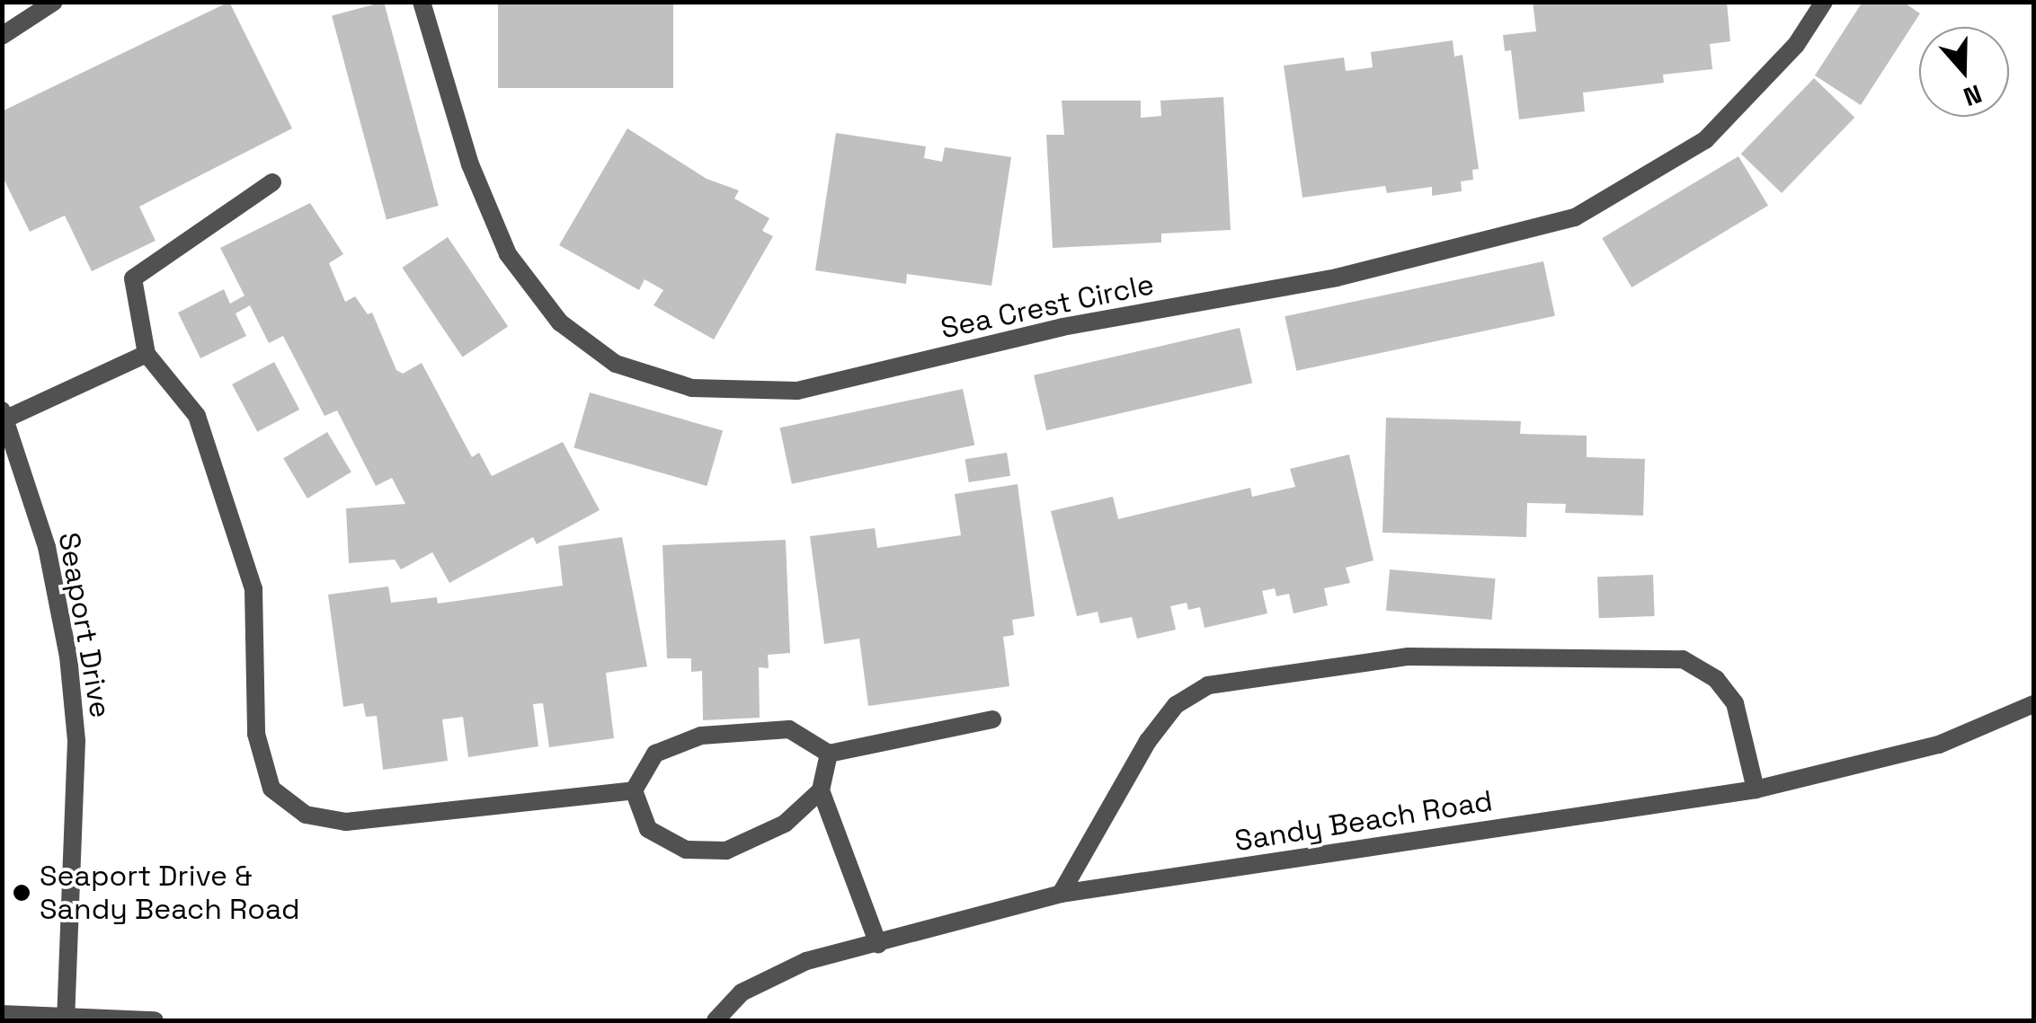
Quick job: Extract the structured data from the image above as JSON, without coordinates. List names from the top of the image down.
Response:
{
  "streets": {
    "street": ["Sea Crest Circle", "Seaport Drive", "Sandy Beach Road"]
  },
  "places": ["Seaport Drive & Sandy Beach Road"],
  "north": "bottom"
}
